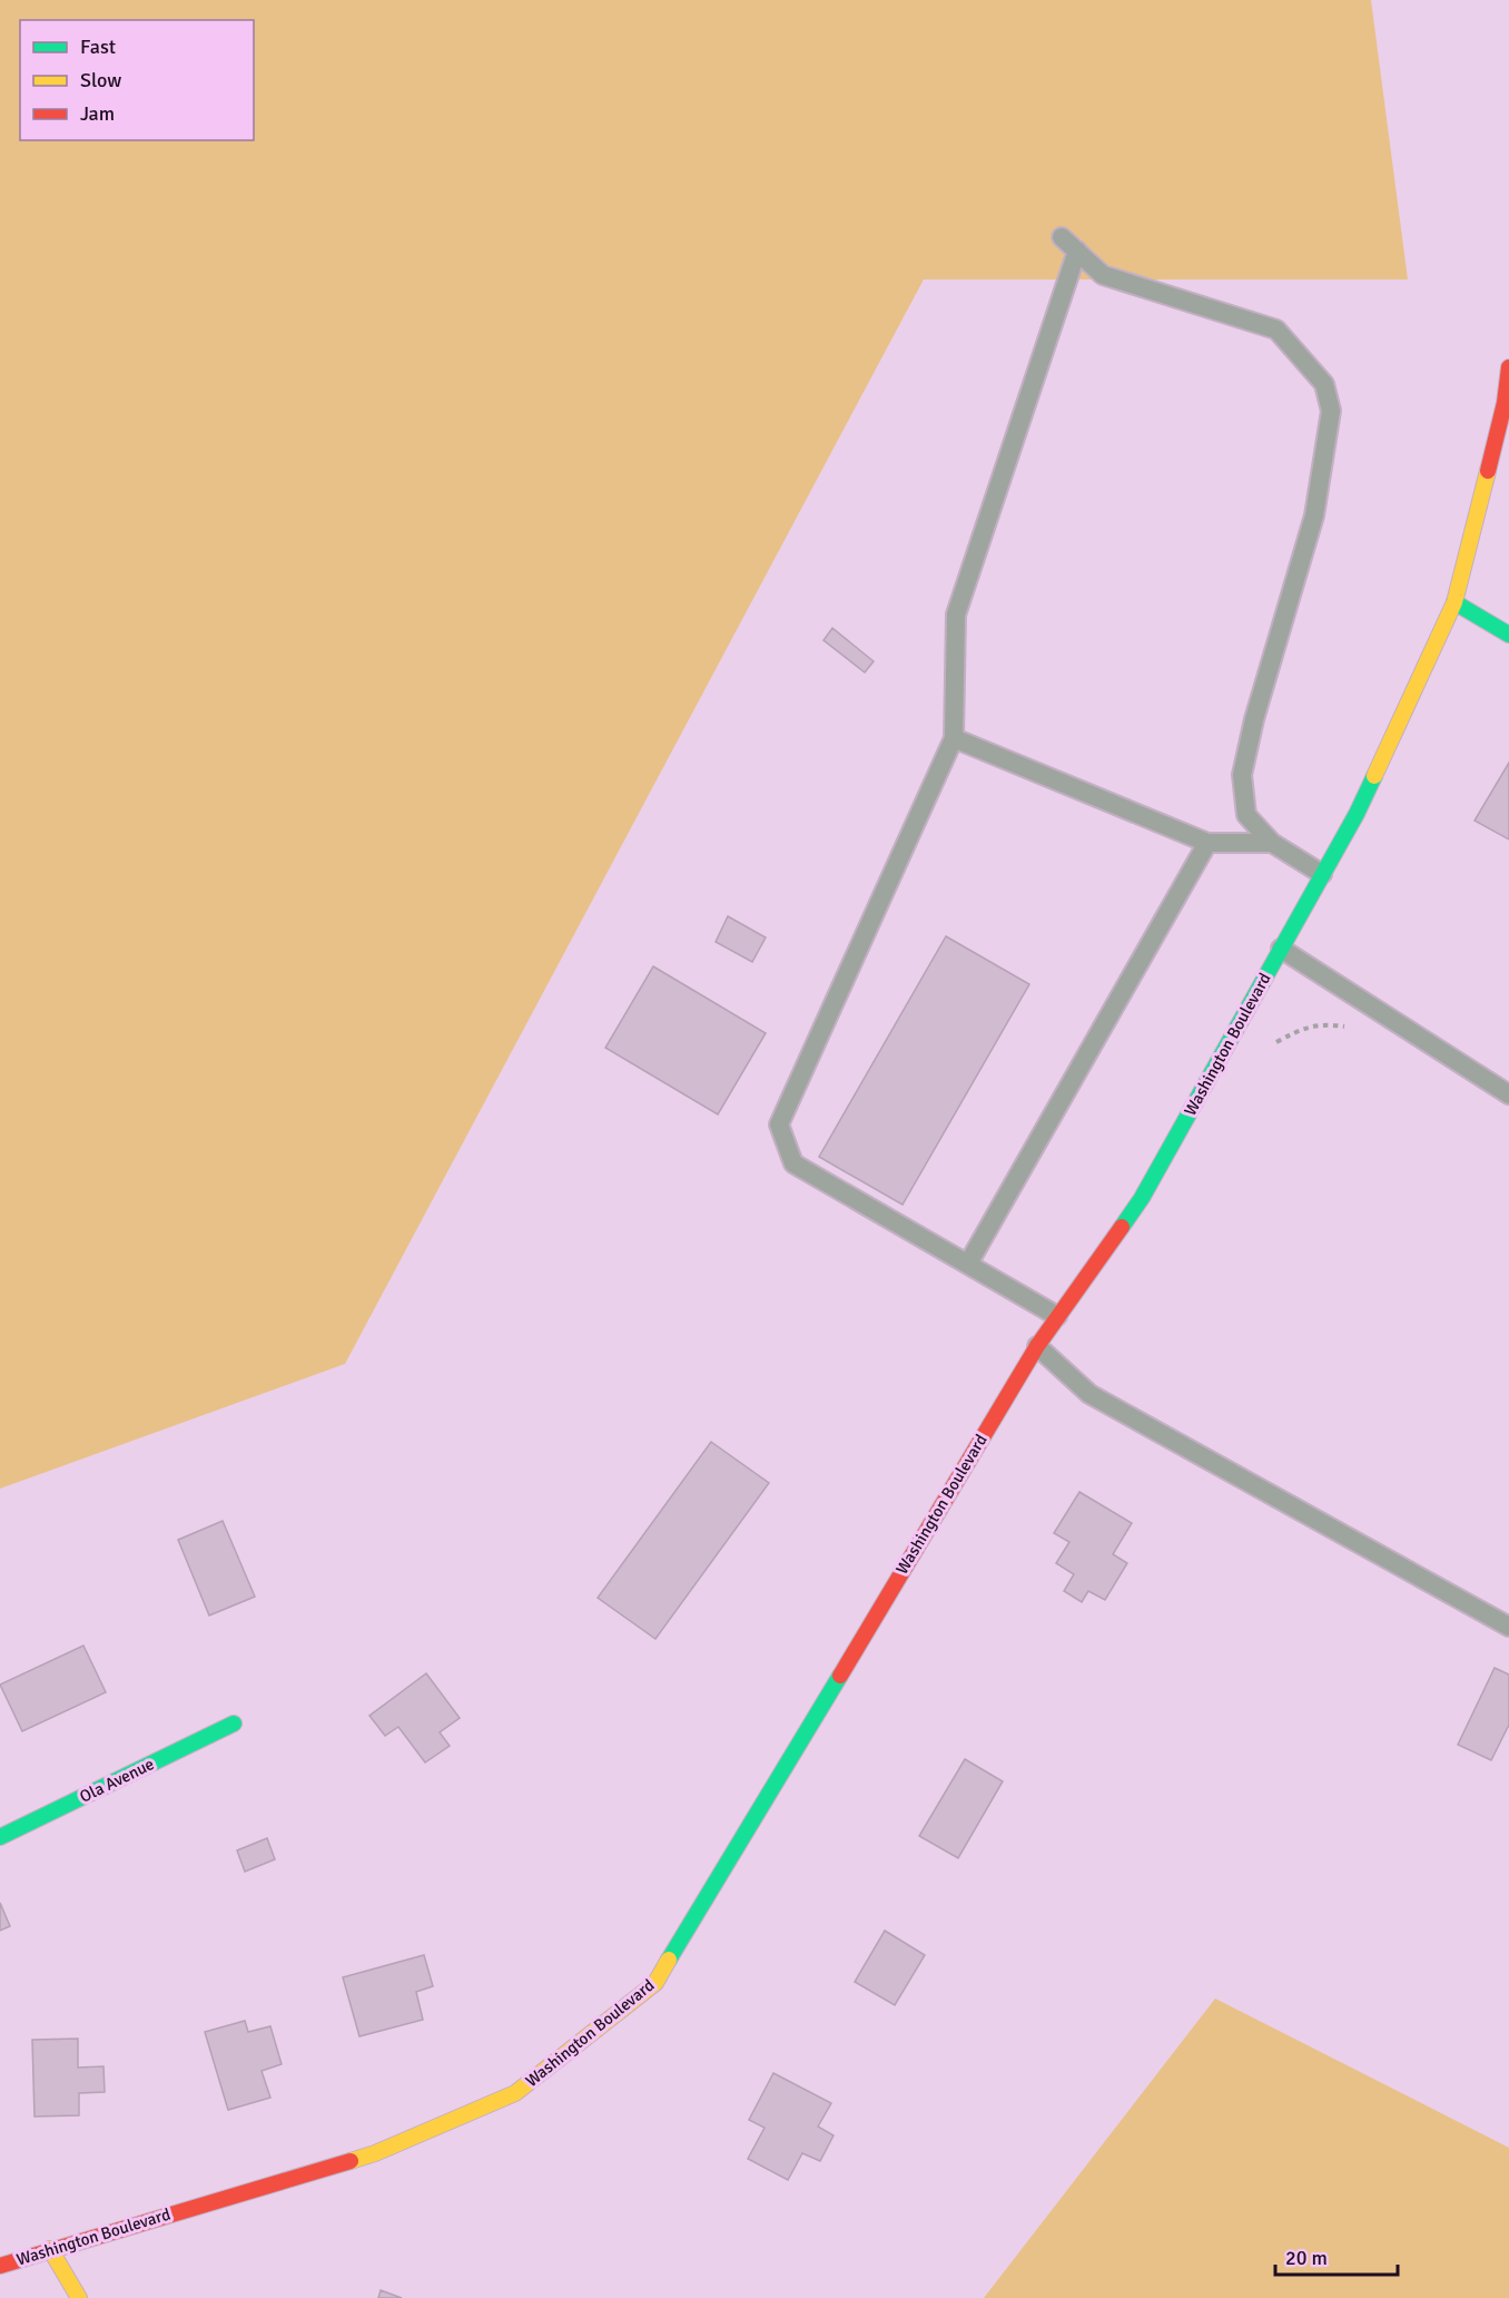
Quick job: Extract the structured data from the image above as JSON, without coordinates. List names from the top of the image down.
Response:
{
  "streets": {
    "street": ["Washington Boulevard", "Ola Avenue"]
  },
  "legend": ["Fast", "Slow", "Jam"],
  "scale_bar": "20 m"
}
